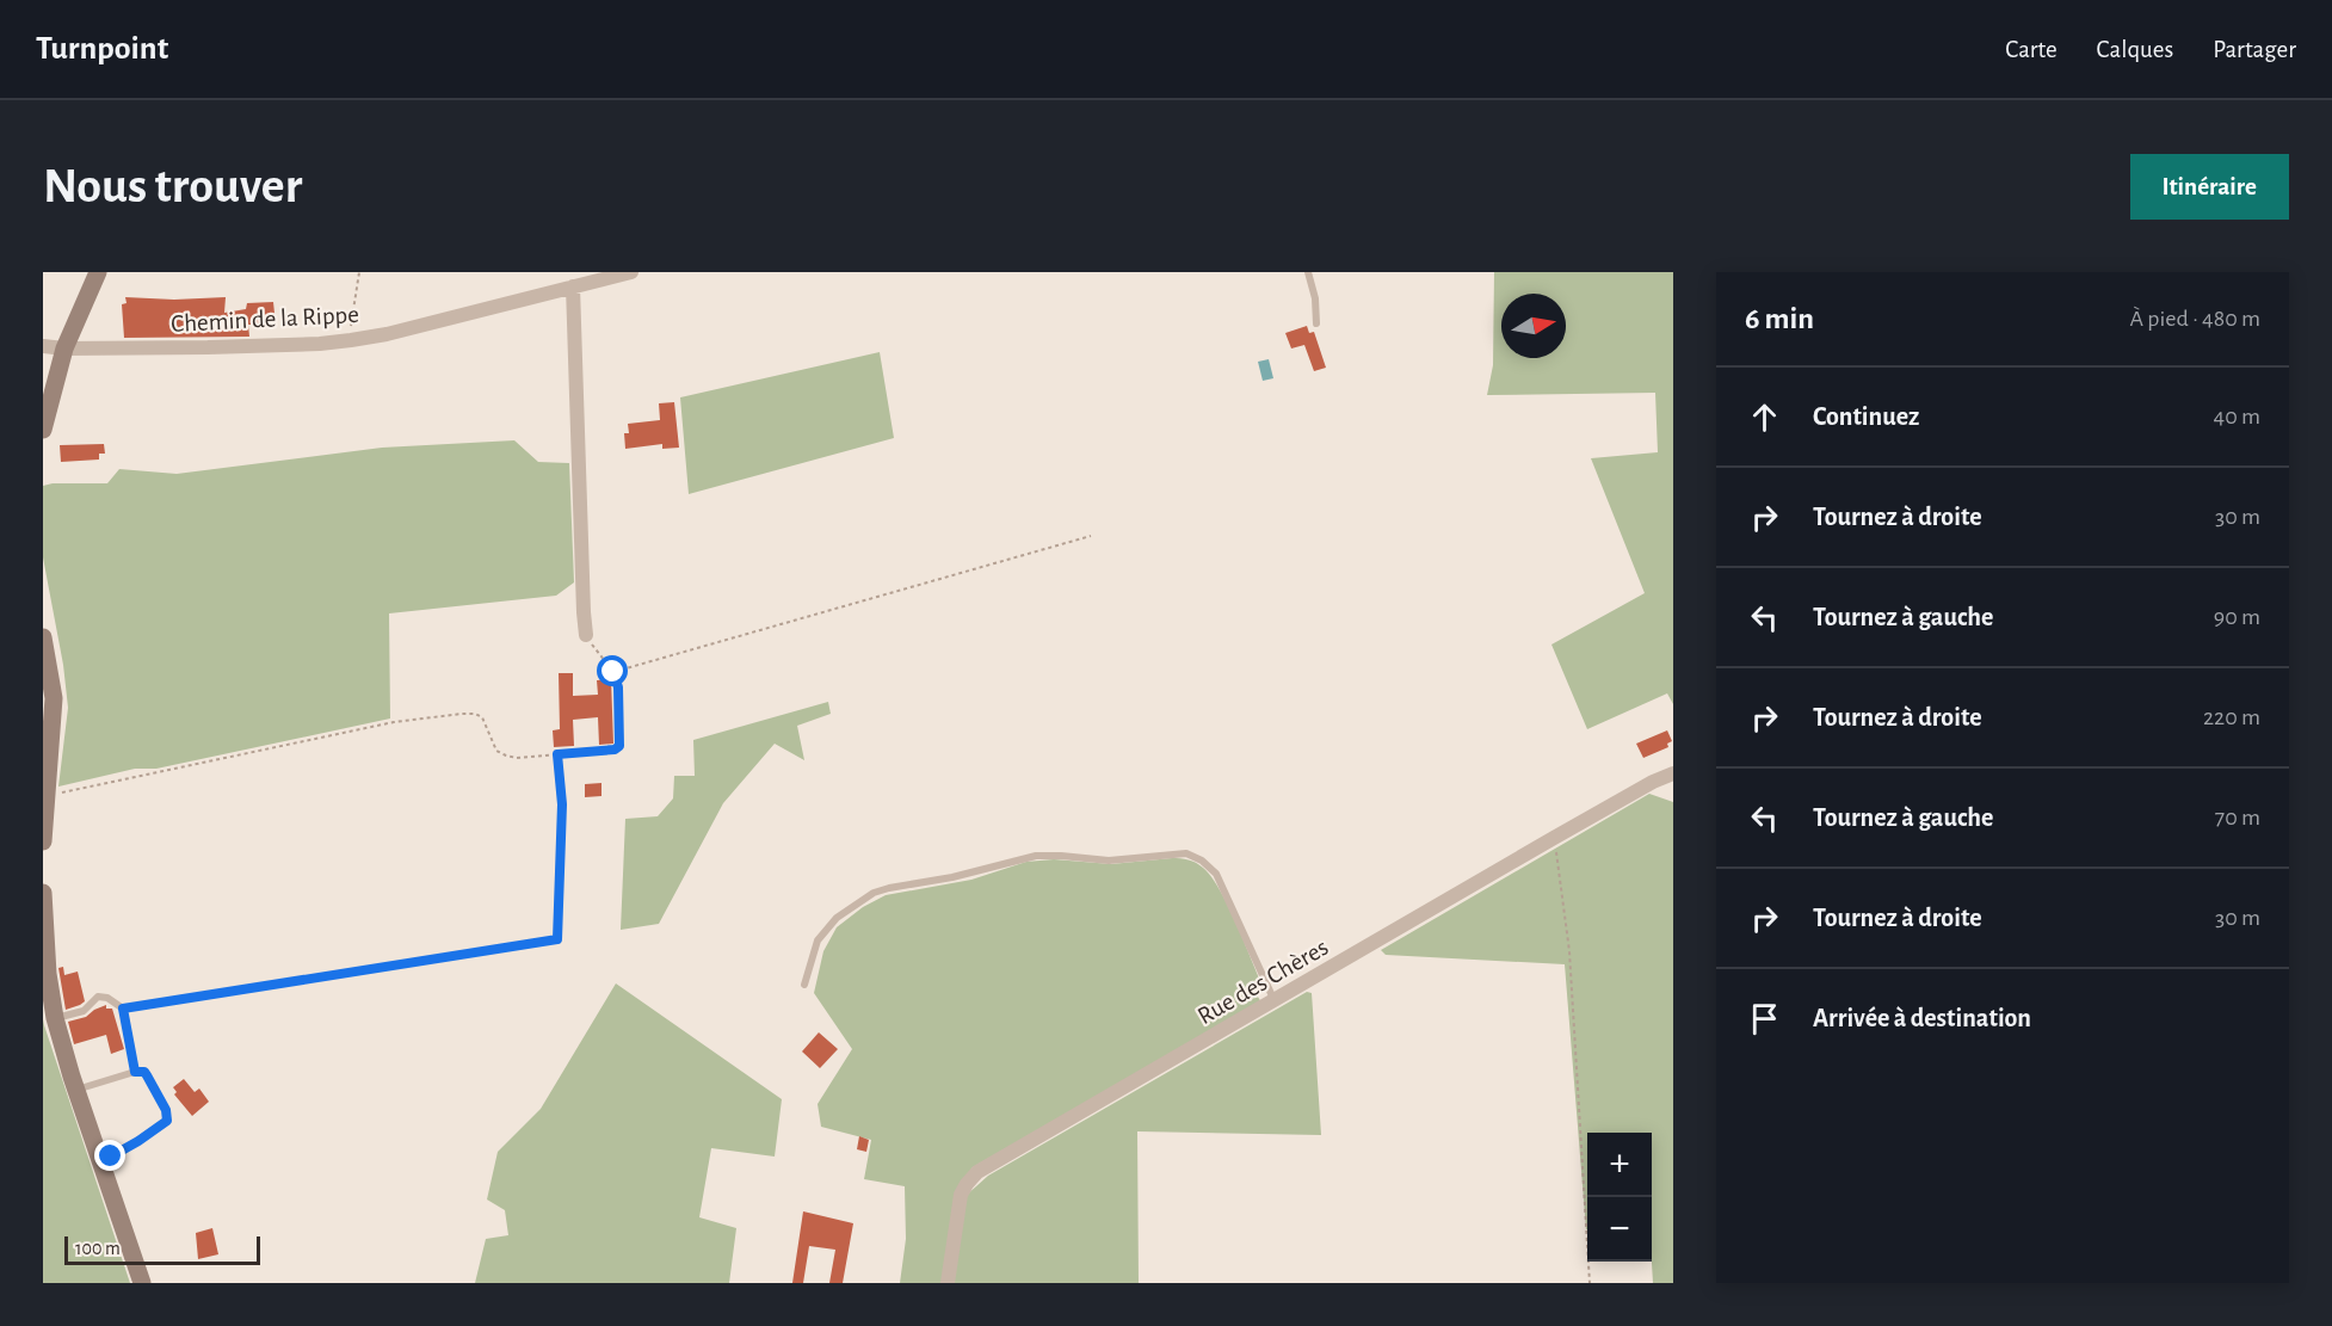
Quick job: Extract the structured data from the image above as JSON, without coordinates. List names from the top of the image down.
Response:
{
  "streets": {
    "street": ["Chemin de la Rippe", "Rue des Chères"]
  },
  "scale_bar": "100 m",
  "north": "right",
  "page": {
    "header": "Turnpoint",
    "nav": ["Carte", "Calques", "Partager"],
    "buttons": "Itinéraire",
    "title": "Nous trouver",
    "heading": ["6 min", "À pied · 480 m"],
    "list": [
      ["Continuez", "40 m"],
      ["Tournez à droite", "30 m"],
      ["Tournez à gauche", "90 m"],
      ["Tournez à droite", "220 m"],
      ["Tournez à gauche", "70 m"],
      ["Tournez à droite", "30 m"],
      "Arrivée à destination"
    ],
    "map_buttons": ["+", "−"],
    "scale": "100 m"
  }
}
